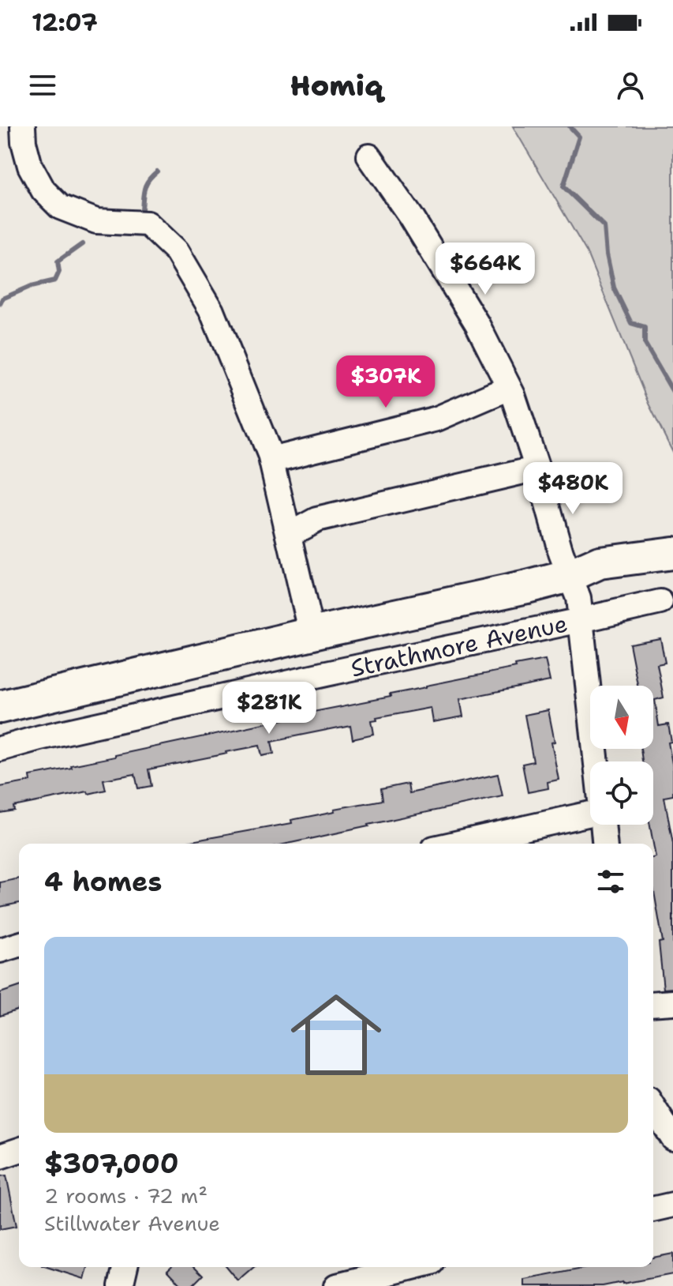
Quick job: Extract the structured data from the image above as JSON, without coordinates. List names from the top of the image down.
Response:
{
  "streets": {
    "main road": ["Strathmore Avenue"]
  },
  "north": "bottom",
  "page": {
    "status": "12:07",
    "header": "Homiq",
    "price": [
      "$664K",
      "$307K",
      "$480K",
      "$281K"
    ],
    "heading": "4 homes",
    "list": [
      {
        "name": "$307,000",
        "note": "2 rooms · 72 m² · Stillwater Avenue"
      }
    ]
  }
}
